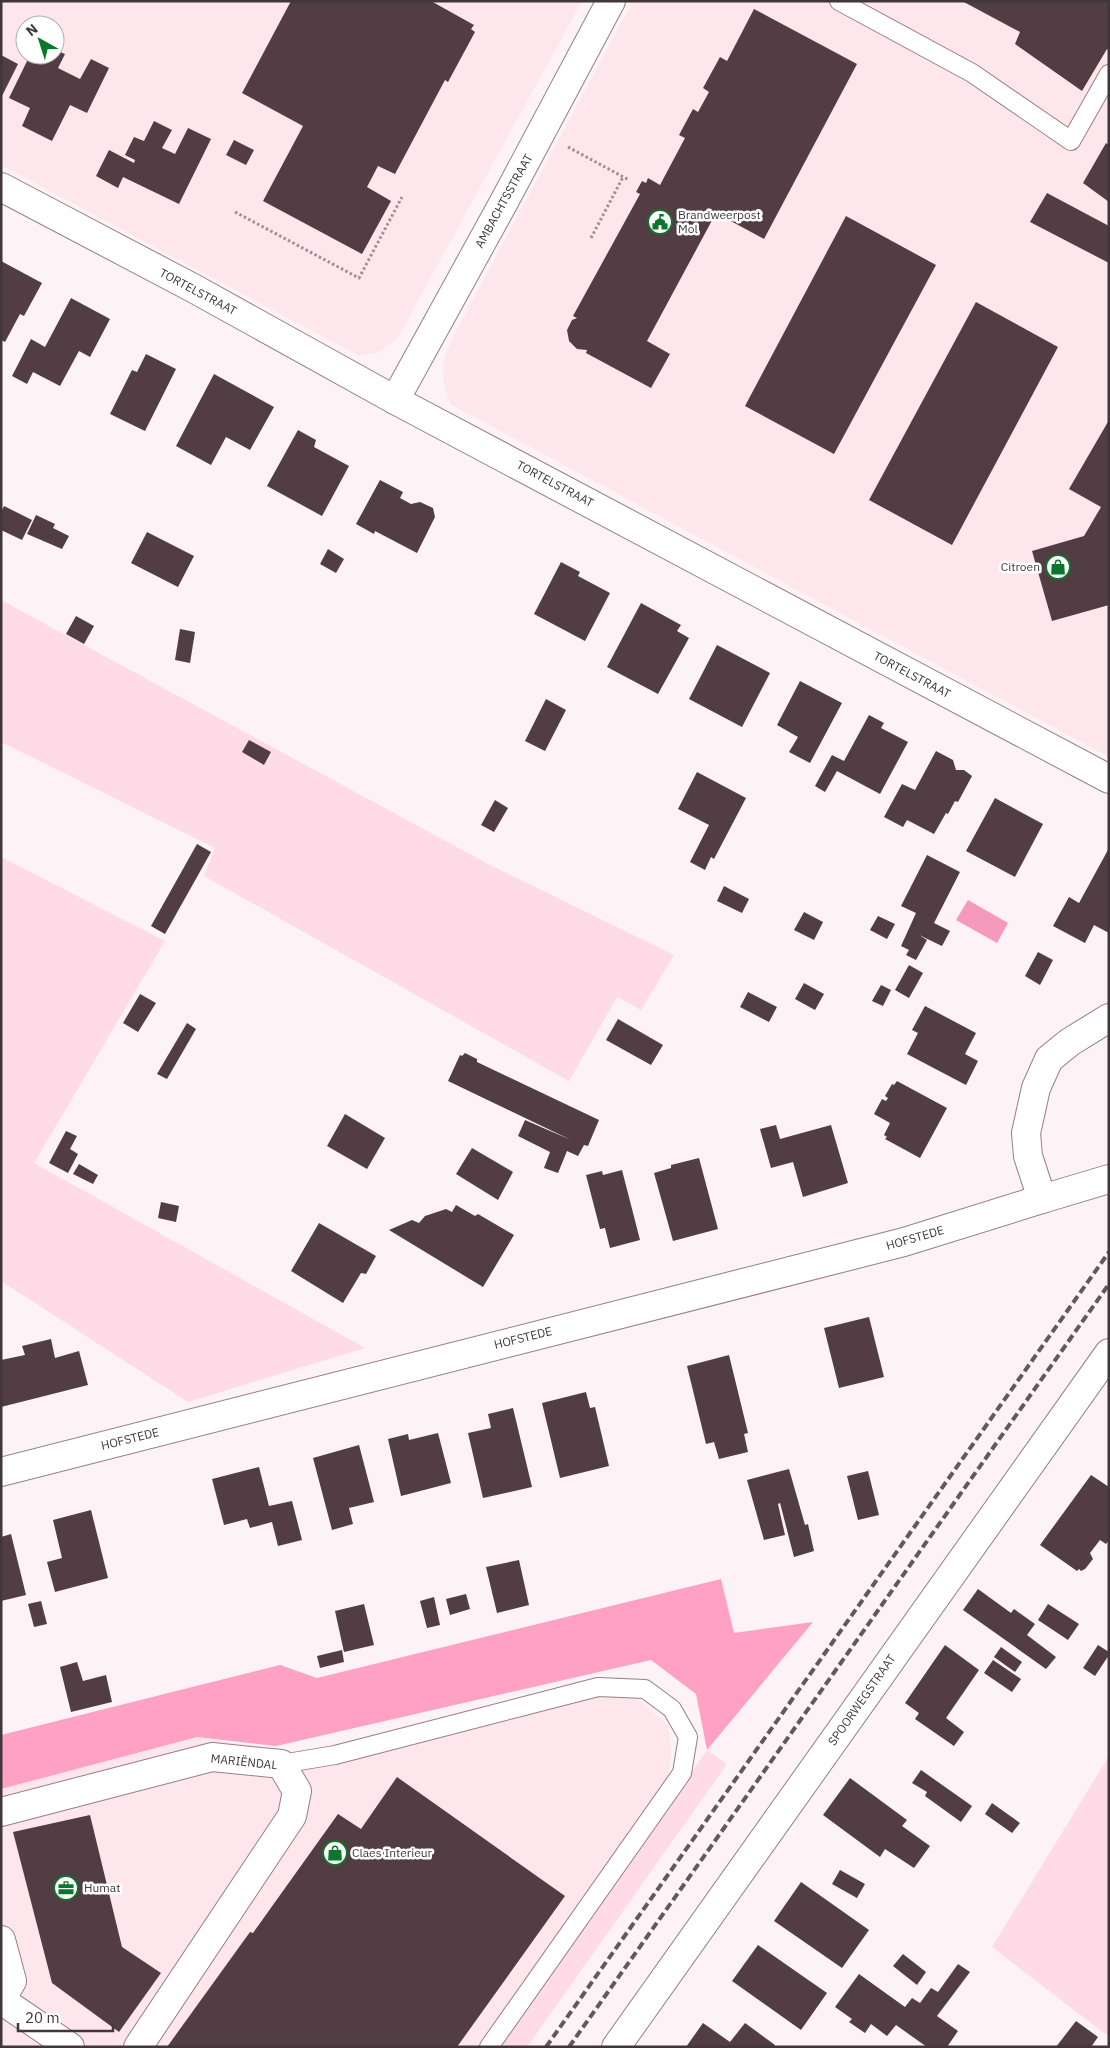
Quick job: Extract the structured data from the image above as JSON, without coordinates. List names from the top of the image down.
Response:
{
  "streets": {
    "street": [
      "AMBACHTSSTRAAT",
      "TORTELSTRAAT",
      "HOFSTEDE",
      "SPOORWEGSTRAAT",
      "MARIËNDAL"
    ]
  },
  "crossings": [
    ["AMBACHTSSTRAAT", "TORTELSTRAAT"]
  ],
  "places": {
    "public building": ["Brandweerpost Mol"],
    "shop": ["Citroen", "Claes Interieur"],
    "office": ["Humat"]
  },
  "scale_bar": "20 m",
  "north": "top left"
}
